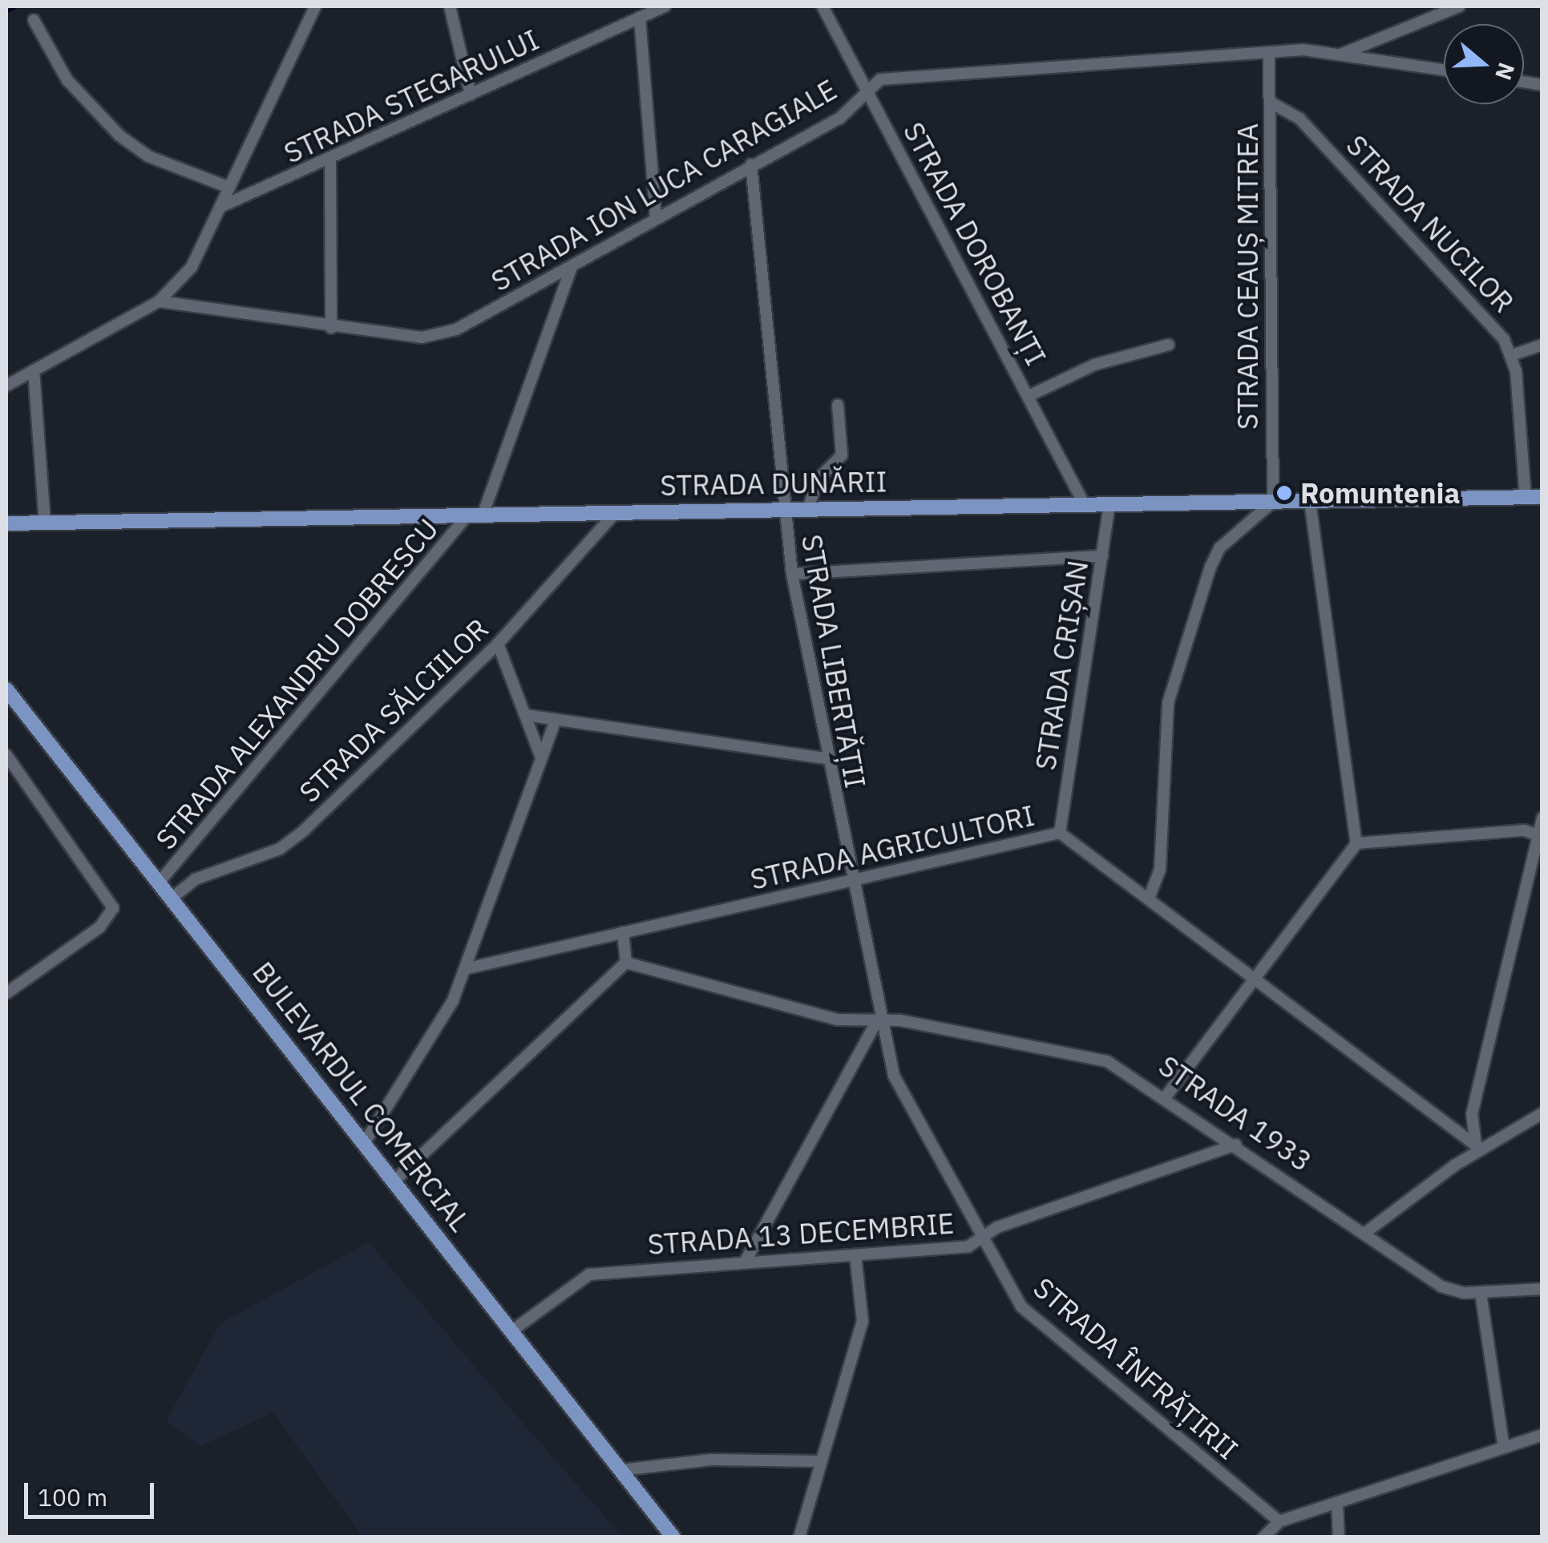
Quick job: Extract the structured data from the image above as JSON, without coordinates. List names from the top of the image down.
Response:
{
  "streets": {
    "main road": ["STRADA DUNĂRII", "BULEVARDUL COMERCIAL"],
    "street": [
      "STRADA STEGARULUI",
      "STRADA ION LUCA CARAGIALE",
      "STRADA NUCILOR",
      "STRADA DOROBANȚI",
      "STRADA CEAUȘ MITREA",
      "STRADA LIBERTĂȚII",
      "STRADA CRIȘAN",
      "STRADA ALEXANDRU DOBRESCU",
      "STRADA SĂLCIILOR",
      "STRADA AGRICULTORI",
      "STRADA 1933",
      "STRADA 13 DECEMBRIE",
      "STRADA ÎNFRĂȚIRII"
    ]
  },
  "crossings": [
    ["STRADA ION LUCA CARAGIALE", "STRADA DOROBANȚI"],
    ["STRADA ION LUCA CARAGIALE", "STRADA CEAUȘ MITREA"],
    ["STRADA ION LUCA CARAGIALE", "STRADA LIBERTĂȚII"],
    ["STRADA NUCILOR", "STRADA CEAUȘ MITREA"],
    ["STRADA NUCILOR", "STRADA DUNĂRII"],
    ["STRADA DOROBANȚI", "STRADA DUNĂRII"],
    ["STRADA CEAUȘ MITREA", "STRADA DUNĂRII"],
    ["STRADA DUNĂRII", "STRADA LIBERTĂȚII"],
    ["STRADA DUNĂRII", "STRADA CRIȘAN"],
    ["STRADA DUNĂRII", "STRADA ALEXANDRU DOBRESCU"],
    ["STRADA DUNĂRII", "STRADA SĂLCIILOR"],
    ["STRADA LIBERTĂȚII", "STRADA AGRICULTORI"],
    ["STRADA LIBERTĂȚII", "STRADA 1933"],
    ["STRADA LIBERTĂȚII", "STRADA ÎNFRĂȚIRII"],
    ["STRADA CRIȘAN", "STRADA AGRICULTORI"],
    ["STRADA ALEXANDRU DOBRESCU", "BULEVARDUL COMERCIAL"],
    ["STRADA SĂLCIILOR", "BULEVARDUL COMERCIAL"],
    ["BULEVARDUL COMERCIAL", "STRADA 13 DECEMBRIE"],
    ["STRADA 1933", "STRADA 13 DECEMBRIE"],
    ["STRADA 1933", "STRADA ÎNFRĂȚIRII"],
    ["STRADA 13 DECEMBRIE", "STRADA ÎNFRĂȚIRII"]
  ],
  "places": ["Romuntenia"],
  "scale_bar": "100 m",
  "north": "right"
}
